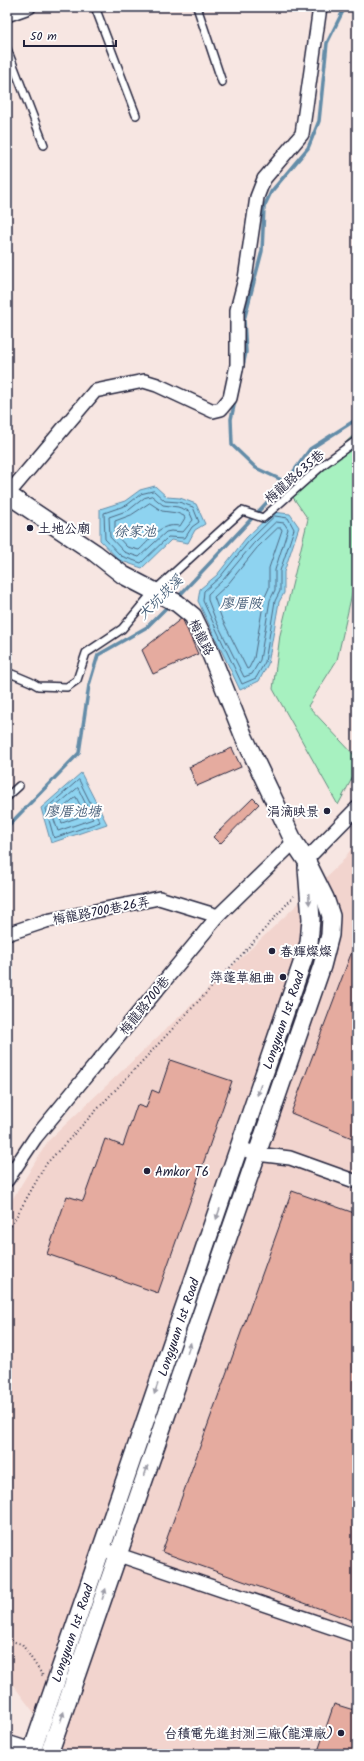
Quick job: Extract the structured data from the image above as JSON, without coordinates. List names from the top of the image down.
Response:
{
  "streets": {
    "street": [
      "梅龍路",
      "梅龍路700巷26弄",
      "梅龍路700巷",
      "Longyuan 1st Road"
    ],
    "lane": ["梅龍路635巷"]
  },
  "crossings": [
    ["梅龍路635巷", "梅龍路"],
    ["梅龍路", "梅龍路700巷"],
    ["梅龍路", "Longyuan 1st Road"],
    ["梅龍路700巷26弄", "梅龍路700巷"]
  ],
  "water": [
    "徐家池",
    "大坑崁溪",
    "廖厝陂",
    "廖厝池塘"
  ],
  "places": [
    "土地公廟",
    "涓滴映景",
    "春輝燦燦",
    "萍蓬草組曲",
    "Amkor T6",
    "台積電先進封測三廠(龍潭廠)"
  ],
  "scale_bar": "50 m"
}
